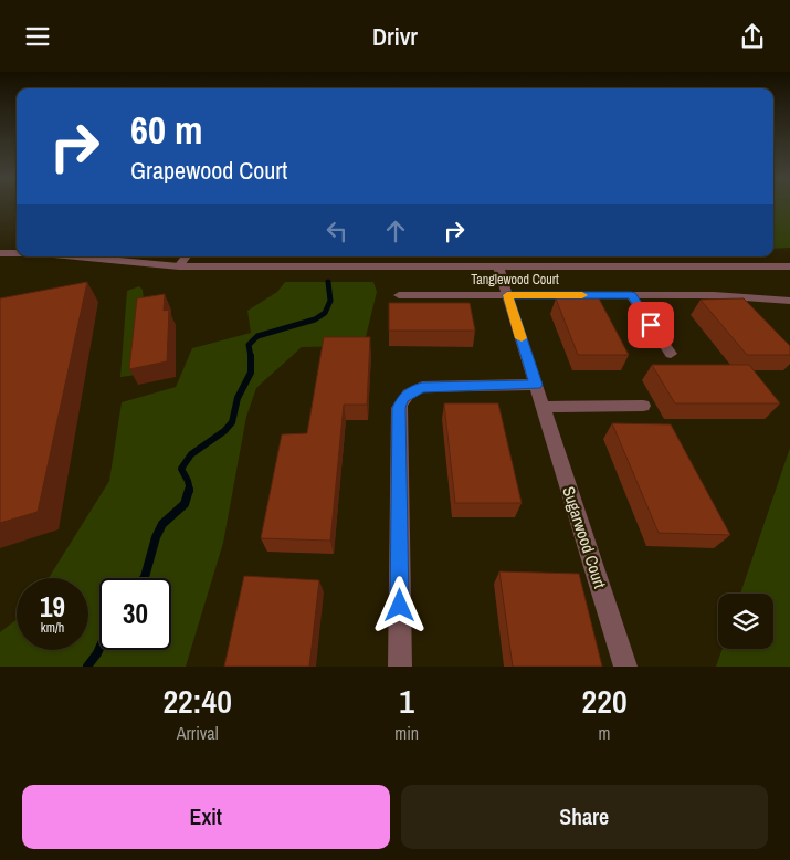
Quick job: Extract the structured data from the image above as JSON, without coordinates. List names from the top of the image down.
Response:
{
  "streets": {
    "street": ["Tanglewood Court", "Sugarwood Court"]
  },
  "crossings": [
    ["Tanglewood Court", "Sugarwood Court"]
  ],
  "page": {
    "header": "Drivr",
    "turn": ["60 m", "Grapewood Court"],
    "speed": "19 km/h",
    "limit": "30",
    "eta": [
      "22:40",
      "Arrival",
      "1",
      "min",
      "220",
      "m"
    ],
    "buttons": ["Exit", "Share"]
  }
}
